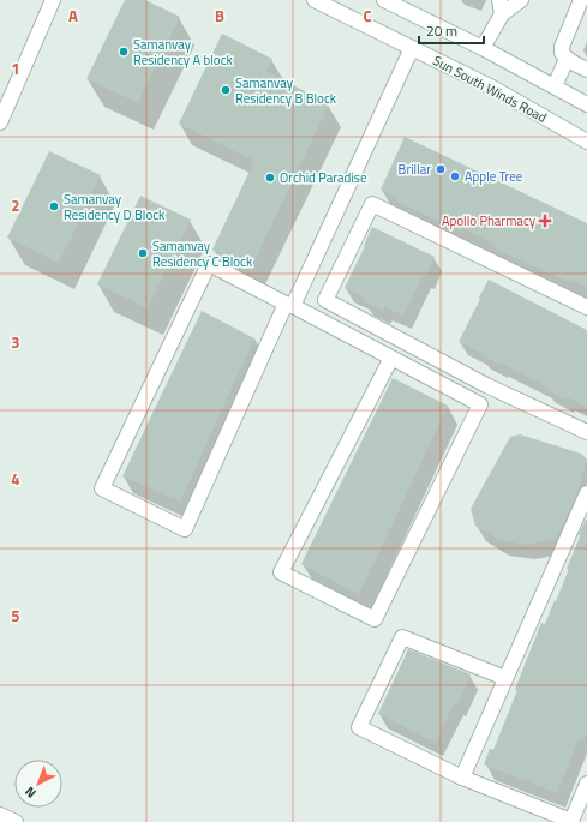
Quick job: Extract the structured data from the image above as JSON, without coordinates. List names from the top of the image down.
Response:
{
  "streets": {
    "street": ["Sun South Winds Road"]
  },
  "places": {
    "other": [
      "Samanvay Residency A block",
      "Samanvay Residency B Block",
      "Brillar",
      "Apple Tree",
      "Orchid Paradise",
      "Samanvay Residency D Block",
      "Samanvay Residency C Block"
    ],
    "health": ["Apollo Pharmacy"]
  },
  "scale_bar": "20 m",
  "north": "bottom left",
  "grid": {
    "columns": ["A", "B", "C"],
    "rows": [
      "1",
      "2",
      "3",
      "4",
      "5"
    ]
  }
}
